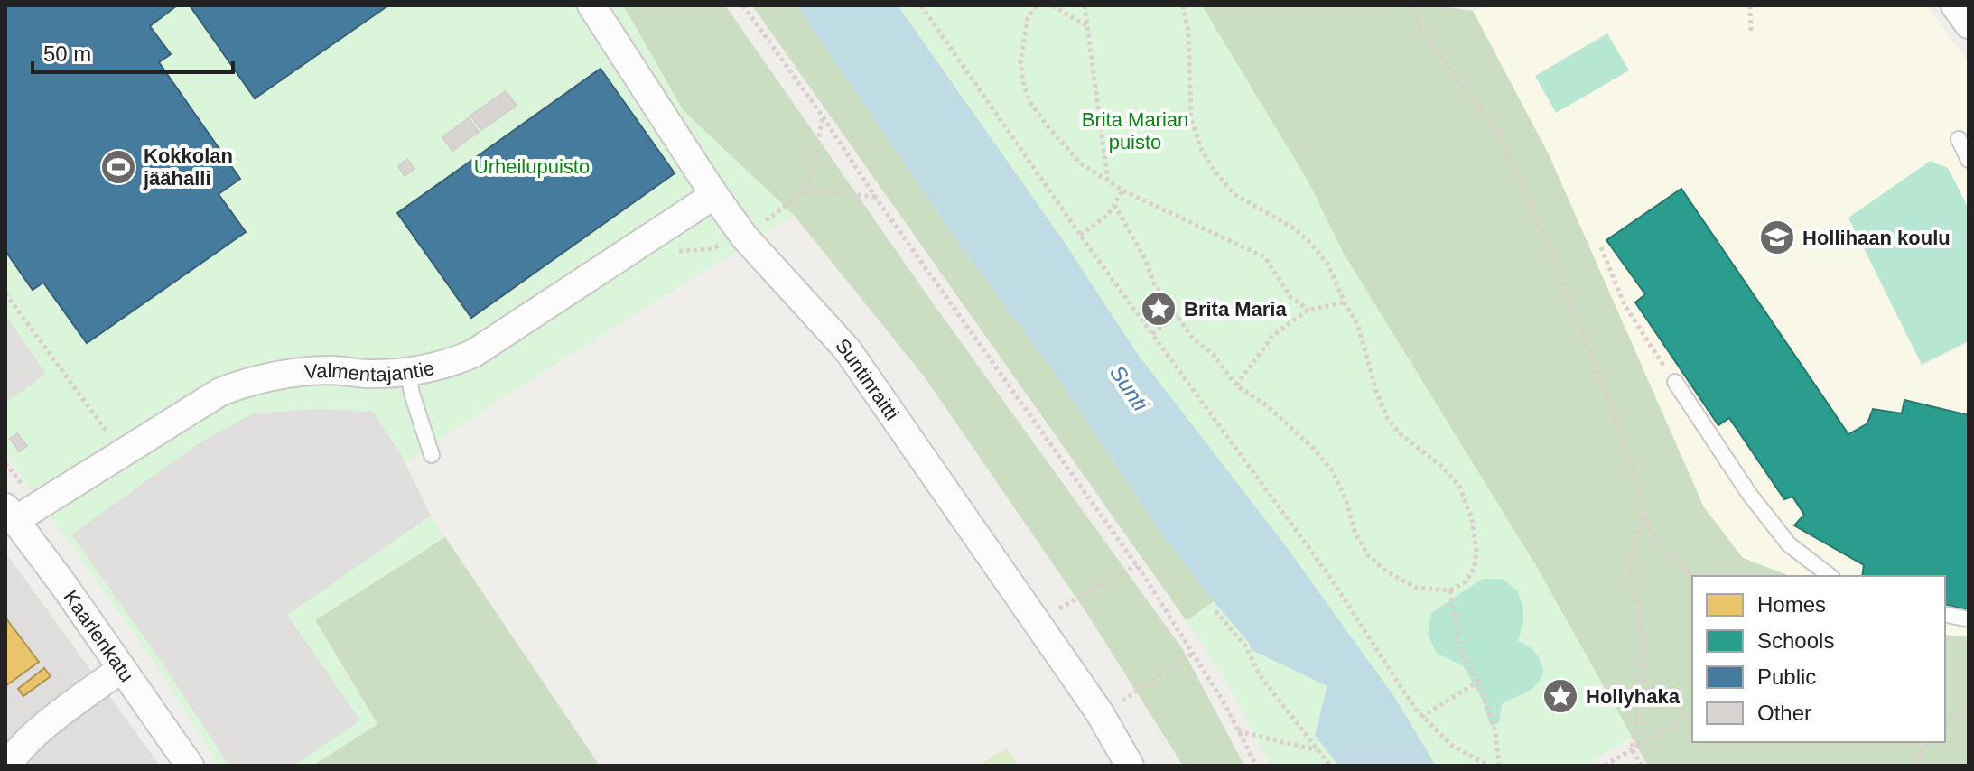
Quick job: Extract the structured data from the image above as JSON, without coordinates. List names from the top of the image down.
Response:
{
  "streets": {
    "street": ["Valmentajantie", "Suntinraitti", "Kaarlenkatu"]
  },
  "crossings": [
    ["Valmentajantie", "Suntinraitti"],
    ["Valmentajantie", "Kaarlenkatu"]
  ],
  "water": ["Sunti"],
  "parks": ["Brita Marian puisto", "Urheilupuisto"],
  "places": {
    "sports": ["Kokkolan jäähalli"],
    "school or university": ["Hollihaan koulu"],
    "place": ["Brita Maria", "Hollyhaka"]
  },
  "legend": [
    "Homes",
    "Schools",
    "Public",
    "Other"
  ],
  "scale_bar": "50 m"
}
